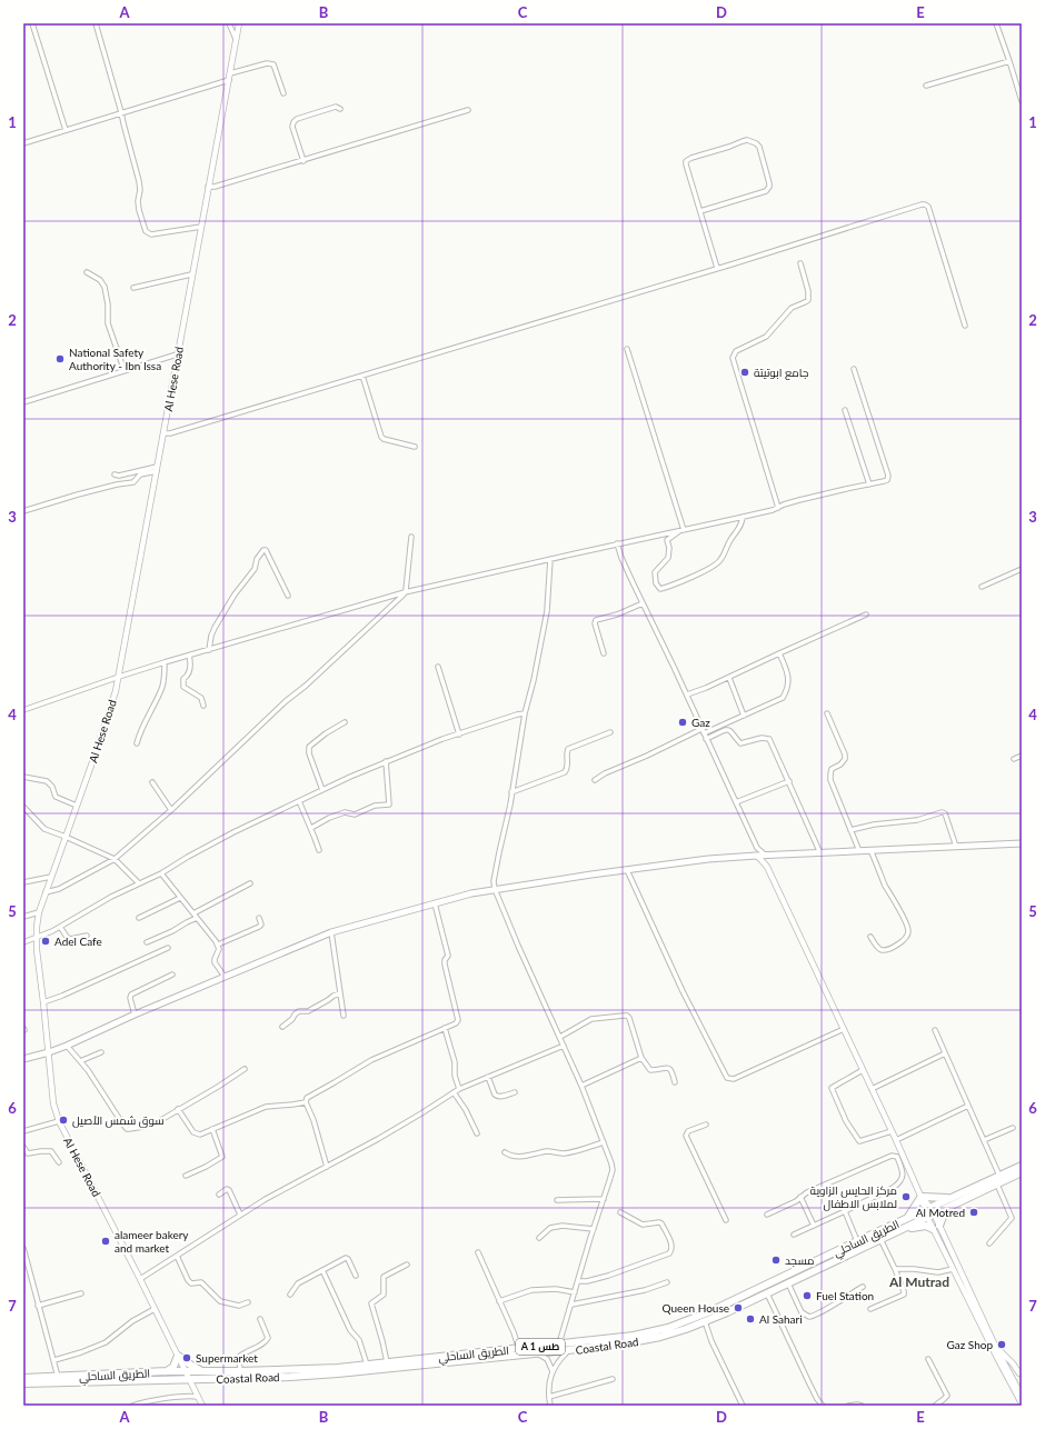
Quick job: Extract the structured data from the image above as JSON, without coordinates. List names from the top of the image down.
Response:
{
  "streets": {
    "highway": ["الطريق الساحلي", "Coastal Road", "A 1 طس"],
    "street": ["Al Hese Road"]
  },
  "crossings": [
    ["Al Hese Road", "الطريق الساحلي"],
    ["Al Hese Road", "Coastal Road"],
    ["الطريق الساحلي", "Coastal Road"]
  ],
  "districts": ["Al Mutrad"],
  "places": [
    "National Safety Authority - Ibn Issa",
    "جامع ابوتيتة",
    "Gaz",
    "Adel Cafe",
    "سوق شمس الأصيل",
    "مركز الحايس الزاوية لملابس الاطفال",
    "Al Motred",
    "alameer bakery and market",
    "مسجد",
    "Fuel Station",
    "Queen House",
    "Al Sahari",
    "Gaz Shop",
    "Supermarket"
  ],
  "grid": {
    "columns": [
      "A",
      "B",
      "C",
      "D",
      "E"
    ],
    "rows": [
      "1",
      "2",
      "3",
      "4",
      "5",
      "6",
      "7"
    ]
  }
}
